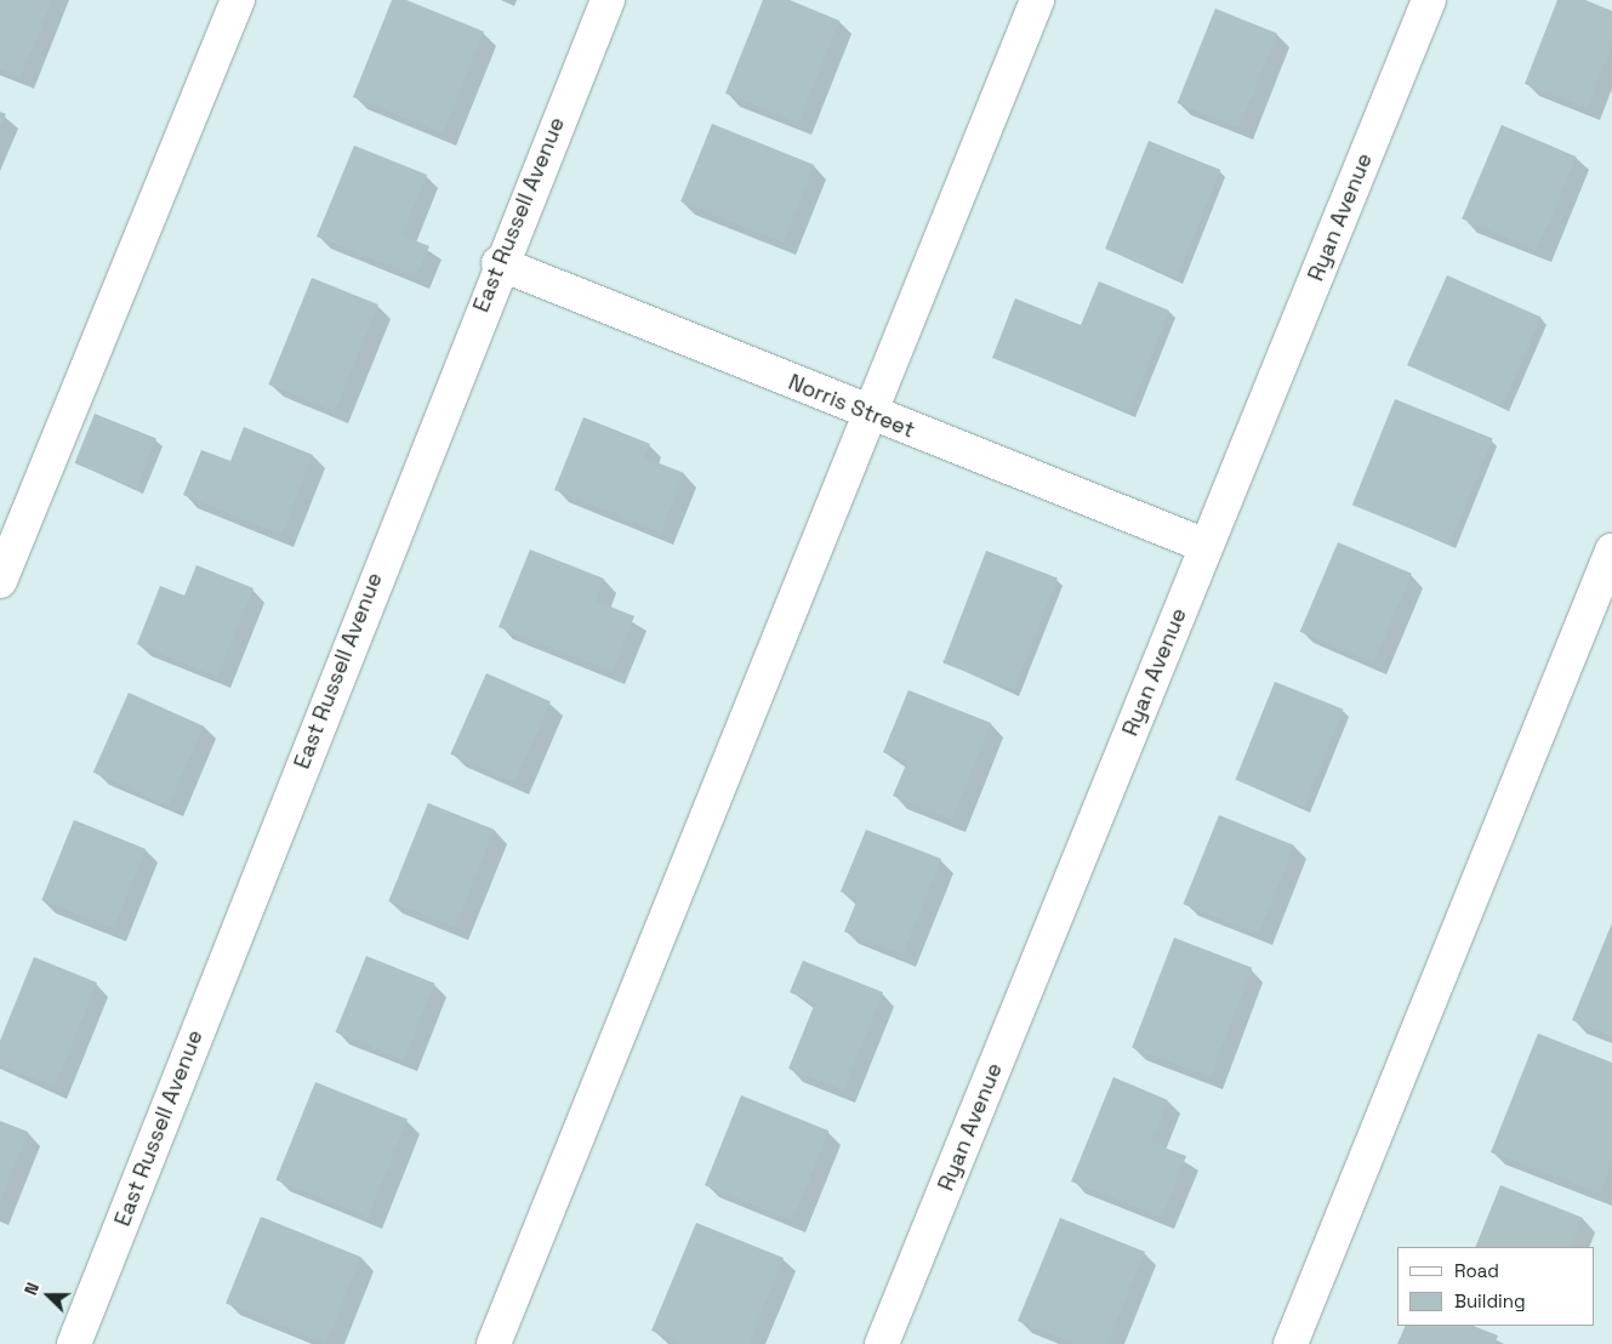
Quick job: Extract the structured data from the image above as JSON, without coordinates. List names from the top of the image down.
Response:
{
  "streets": {
    "street": ["East Russell Avenue", "Ryan Avenue", "Norris Street"]
  },
  "crossings": [
    ["East Russell Avenue", "Norris Street"],
    ["Ryan Avenue", "Norris Street"]
  ],
  "legend": ["Road", "Building"],
  "north": "left"
}
